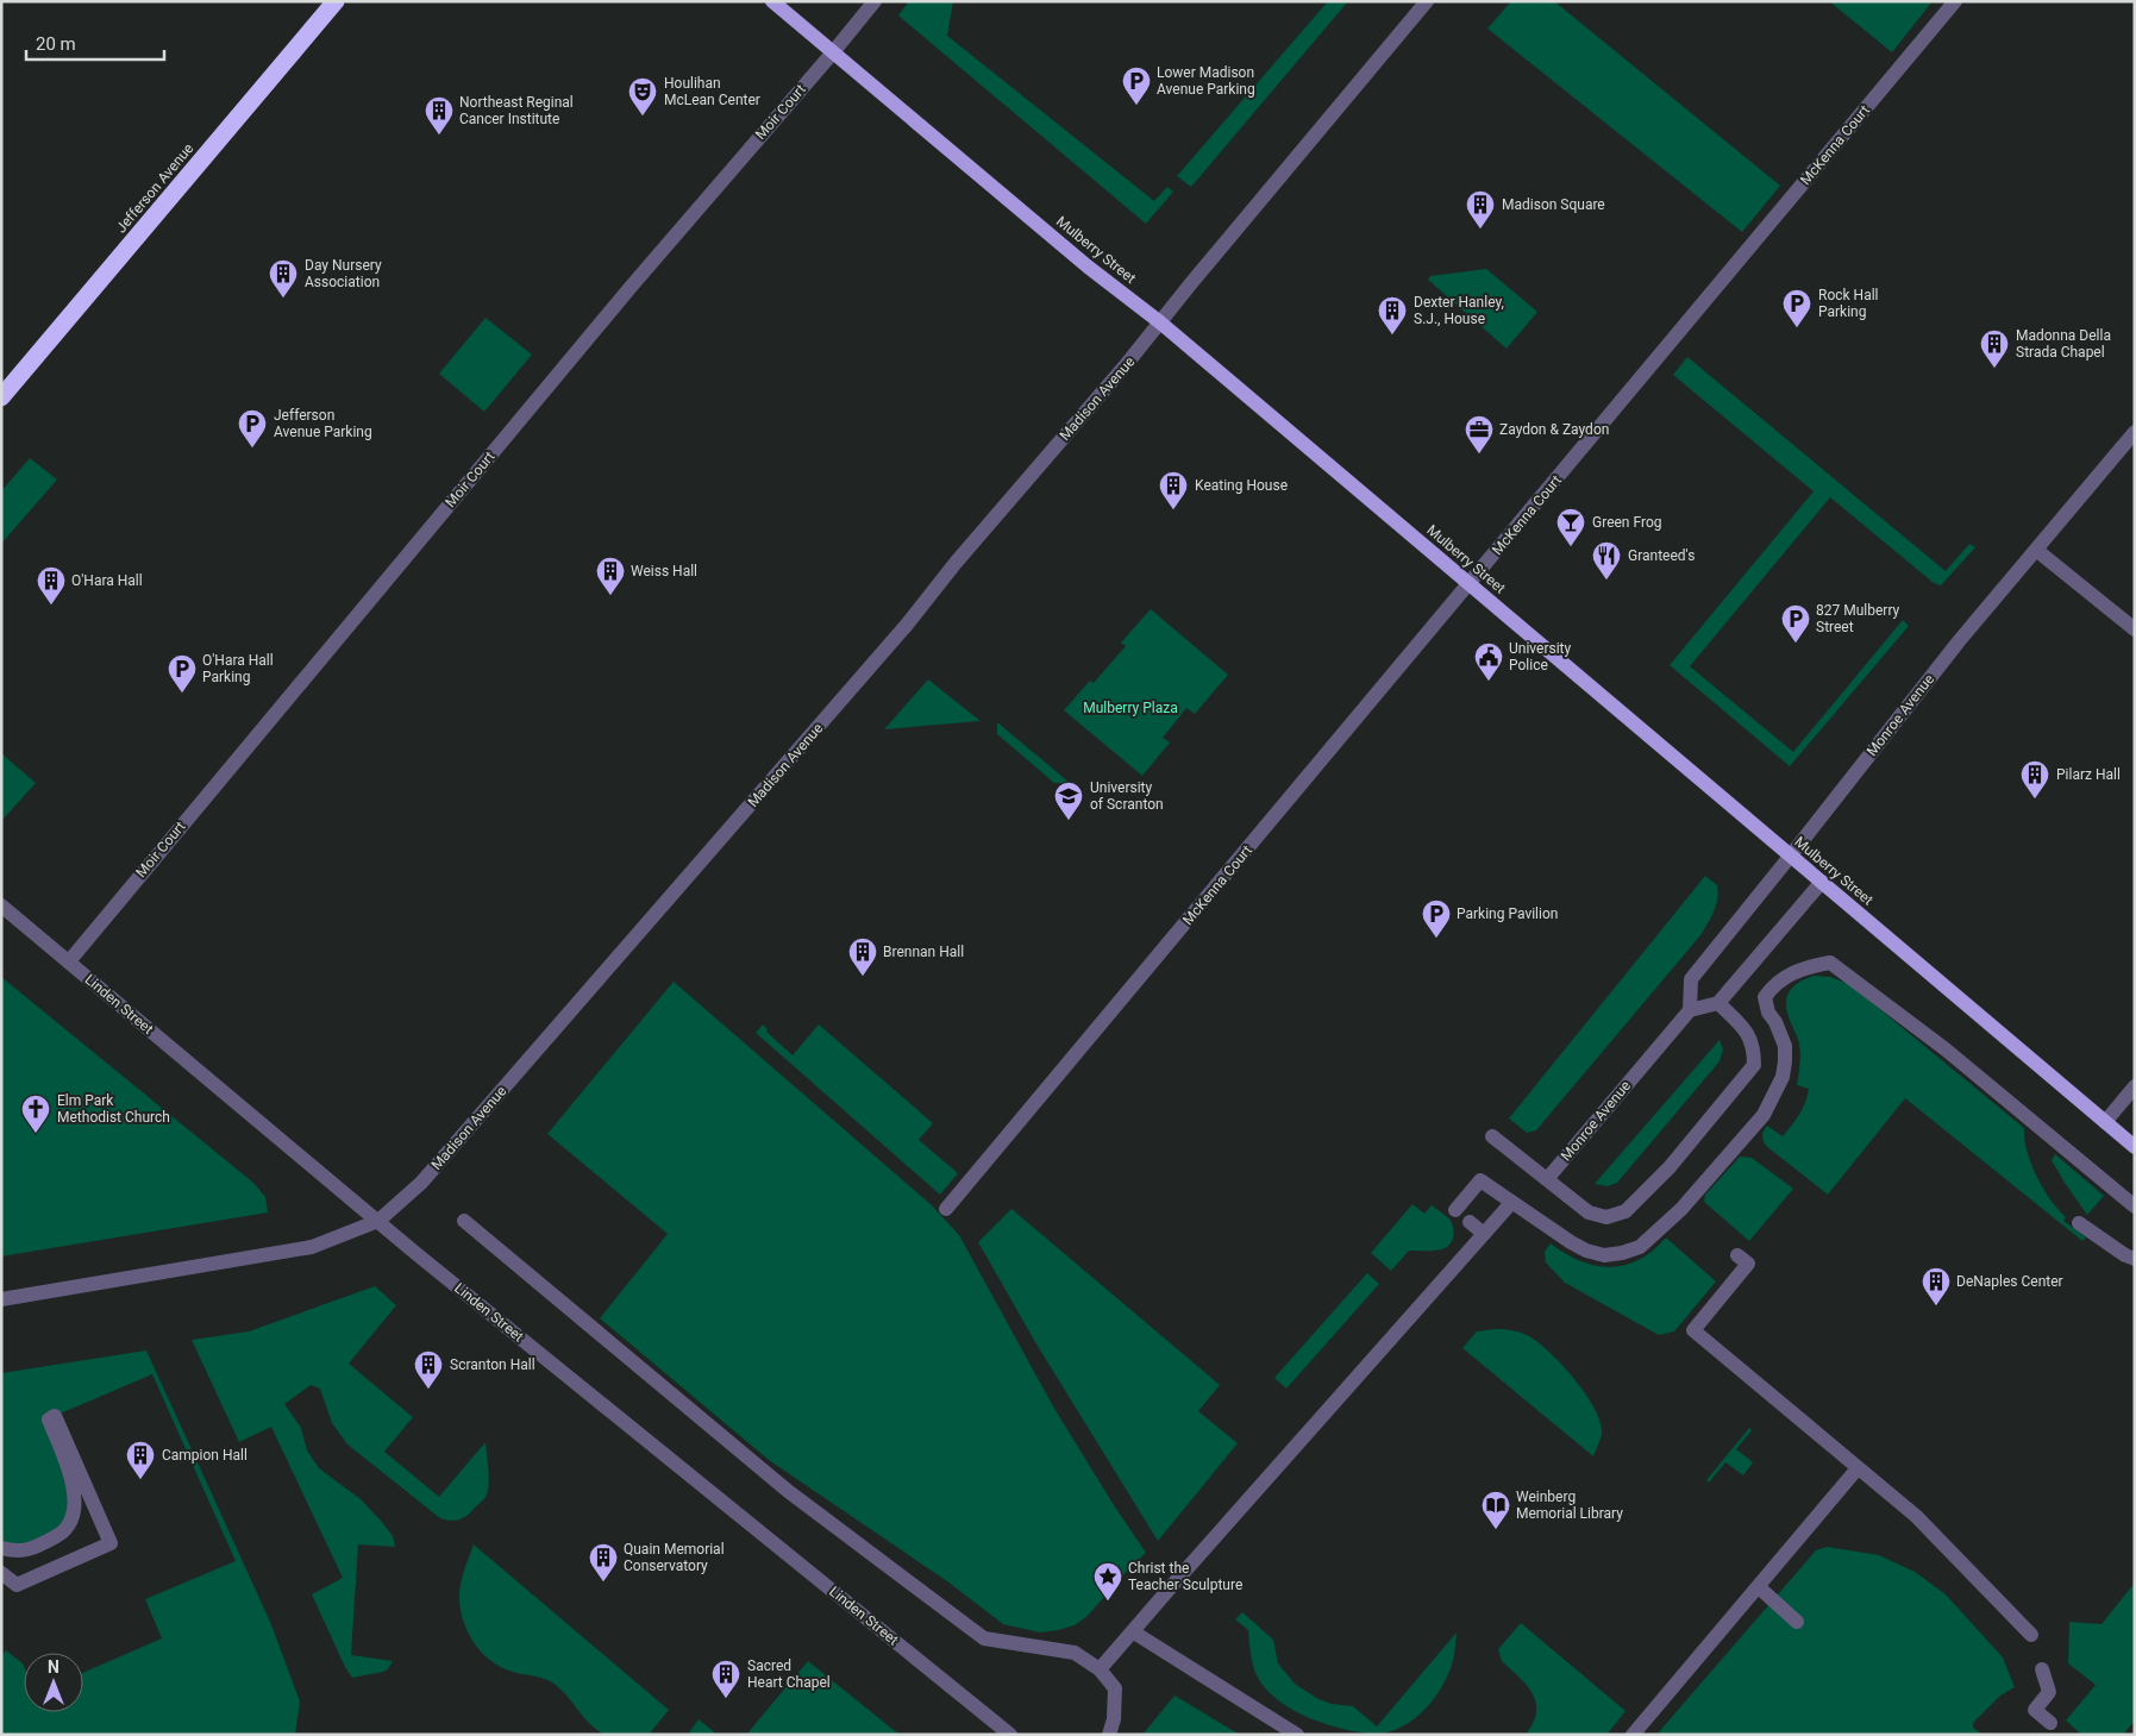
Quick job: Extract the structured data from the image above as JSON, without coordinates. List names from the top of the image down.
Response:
{
  "streets": {
    "highway": ["Jefferson Avenue"],
    "main road": ["Mulberry Street"],
    "street": [
      "Moir Court",
      "McKenna Court",
      "Madison Avenue",
      "Monroe Avenue",
      "Linden Street"
    ]
  },
  "crossings": [
    ["Moir Court", "Mulberry Street"],
    ["Moir Court", "Linden Street"],
    ["McKenna Court", "Mulberry Street"],
    ["Mulberry Street", "Madison Avenue"],
    ["Mulberry Street", "Monroe Avenue"],
    ["Madison Avenue", "Linden Street"]
  ],
  "parks": ["Mulberry Plaza"],
  "places": {
    "parking": [
      "Lower Madison Avenue Parking",
      "Rock Hall Parking",
      "Jefferson Avenue Parking",
      "827 Mulberry Street",
      "O'Hara Hall Parking",
      "Parking Pavilion"
    ],
    "theatre": ["Houlihan McLean Center"],
    "building": [
      "Northeast Reginal Cancer Institute",
      "Madison Square",
      "Day Nursery Association",
      "Dexter Hanley, S.J., House",
      "Madonna Della Strada Chapel",
      "Keating House",
      "Weiss Hall",
      "O'Hara Hall",
      "Pilarz Hall",
      "Brennan Hall",
      "DeNaples Center",
      "Scranton Hall",
      "Campion Hall",
      "Quain Memorial Conservatory",
      "Sacred Heart Chapel"
    ],
    "office": ["Zaydon & Zaydon"],
    "bar": ["Green Frog"],
    "restaurant": ["Granteed's"],
    "public building": ["University Police"],
    "school or university": ["University of Scranton"],
    "church": ["Elm Park Methodist Church"],
    "library": ["Weinberg Memorial Library"],
    "place": ["Christ the Teacher Sculpture"]
  },
  "scale_bar": "20 m",
  "north": "top"
}
